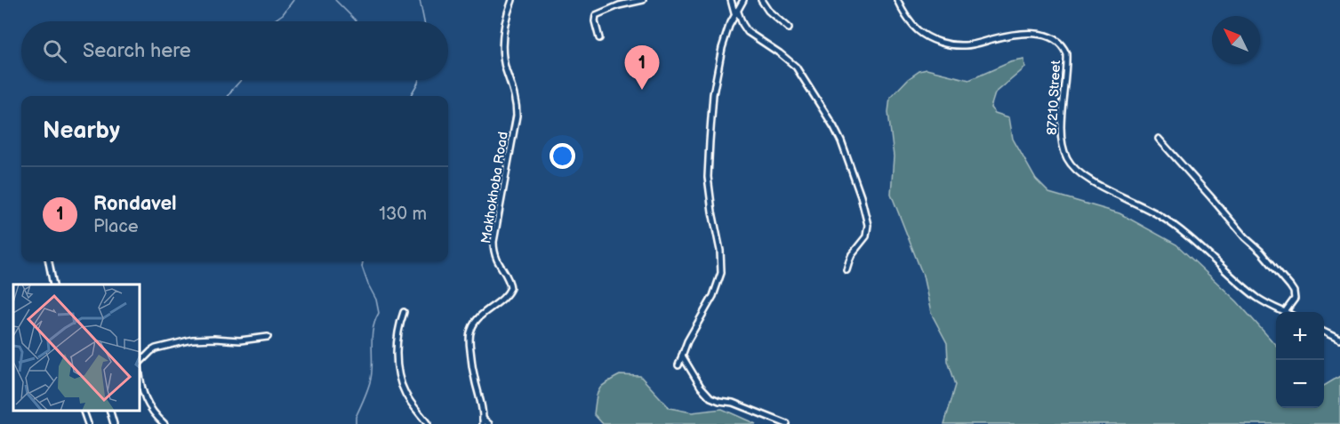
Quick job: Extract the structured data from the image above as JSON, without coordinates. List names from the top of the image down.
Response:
{
  "streets": {
    "street": ["87210 Street", "Makhokhoba Road"]
  },
  "north": "top left",
  "page": {
    "search": "Search here",
    "pins": "1",
    "heading": "Nearby",
    "list": [
      {
        "mark": "1",
        "name": "Rondavel",
        "note": "Place",
        "value": "130 m"
      }
    ],
    "map_buttons": ["+", "−"]
  }
}
